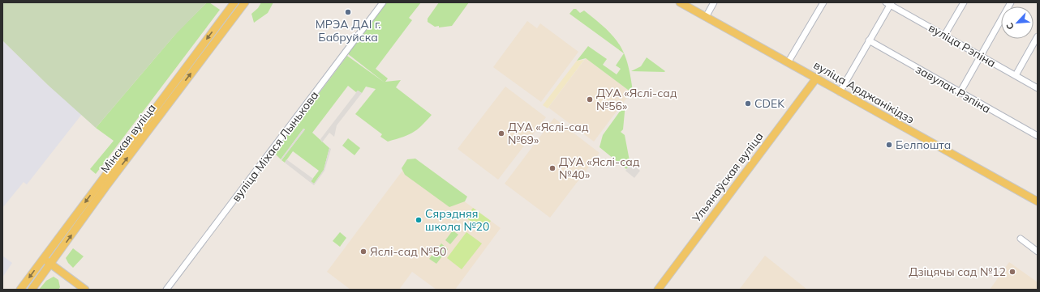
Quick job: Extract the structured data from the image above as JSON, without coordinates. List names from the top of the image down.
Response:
{
  "streets": {
    "main road": ["вуліца Арджанікідзэ", "Мінская вуліца", "Ульянаўская вуліца"],
    "street": ["вуліца Рэпіна", "завулак Рэпіна", "вуліца Міхася Лынькова"]
  },
  "crossings": [
    ["вуліца Арджанікідзэ", "Ульянаўская вуліца"]
  ],
  "places": [
    "МРЭА ДАІ г. Бабруйска",
    "ДУА «Яслі-сад №56»",
    "CDEK",
    "ДУА «Яслі-сад №69»",
    "Белпошта",
    "ДУА «Яслі-сад №40»",
    "Сярэдняя школа №20",
    "Яслі-сад №50",
    "Дзіцячы сад №12"
  ],
  "north": "bottom left"
}
